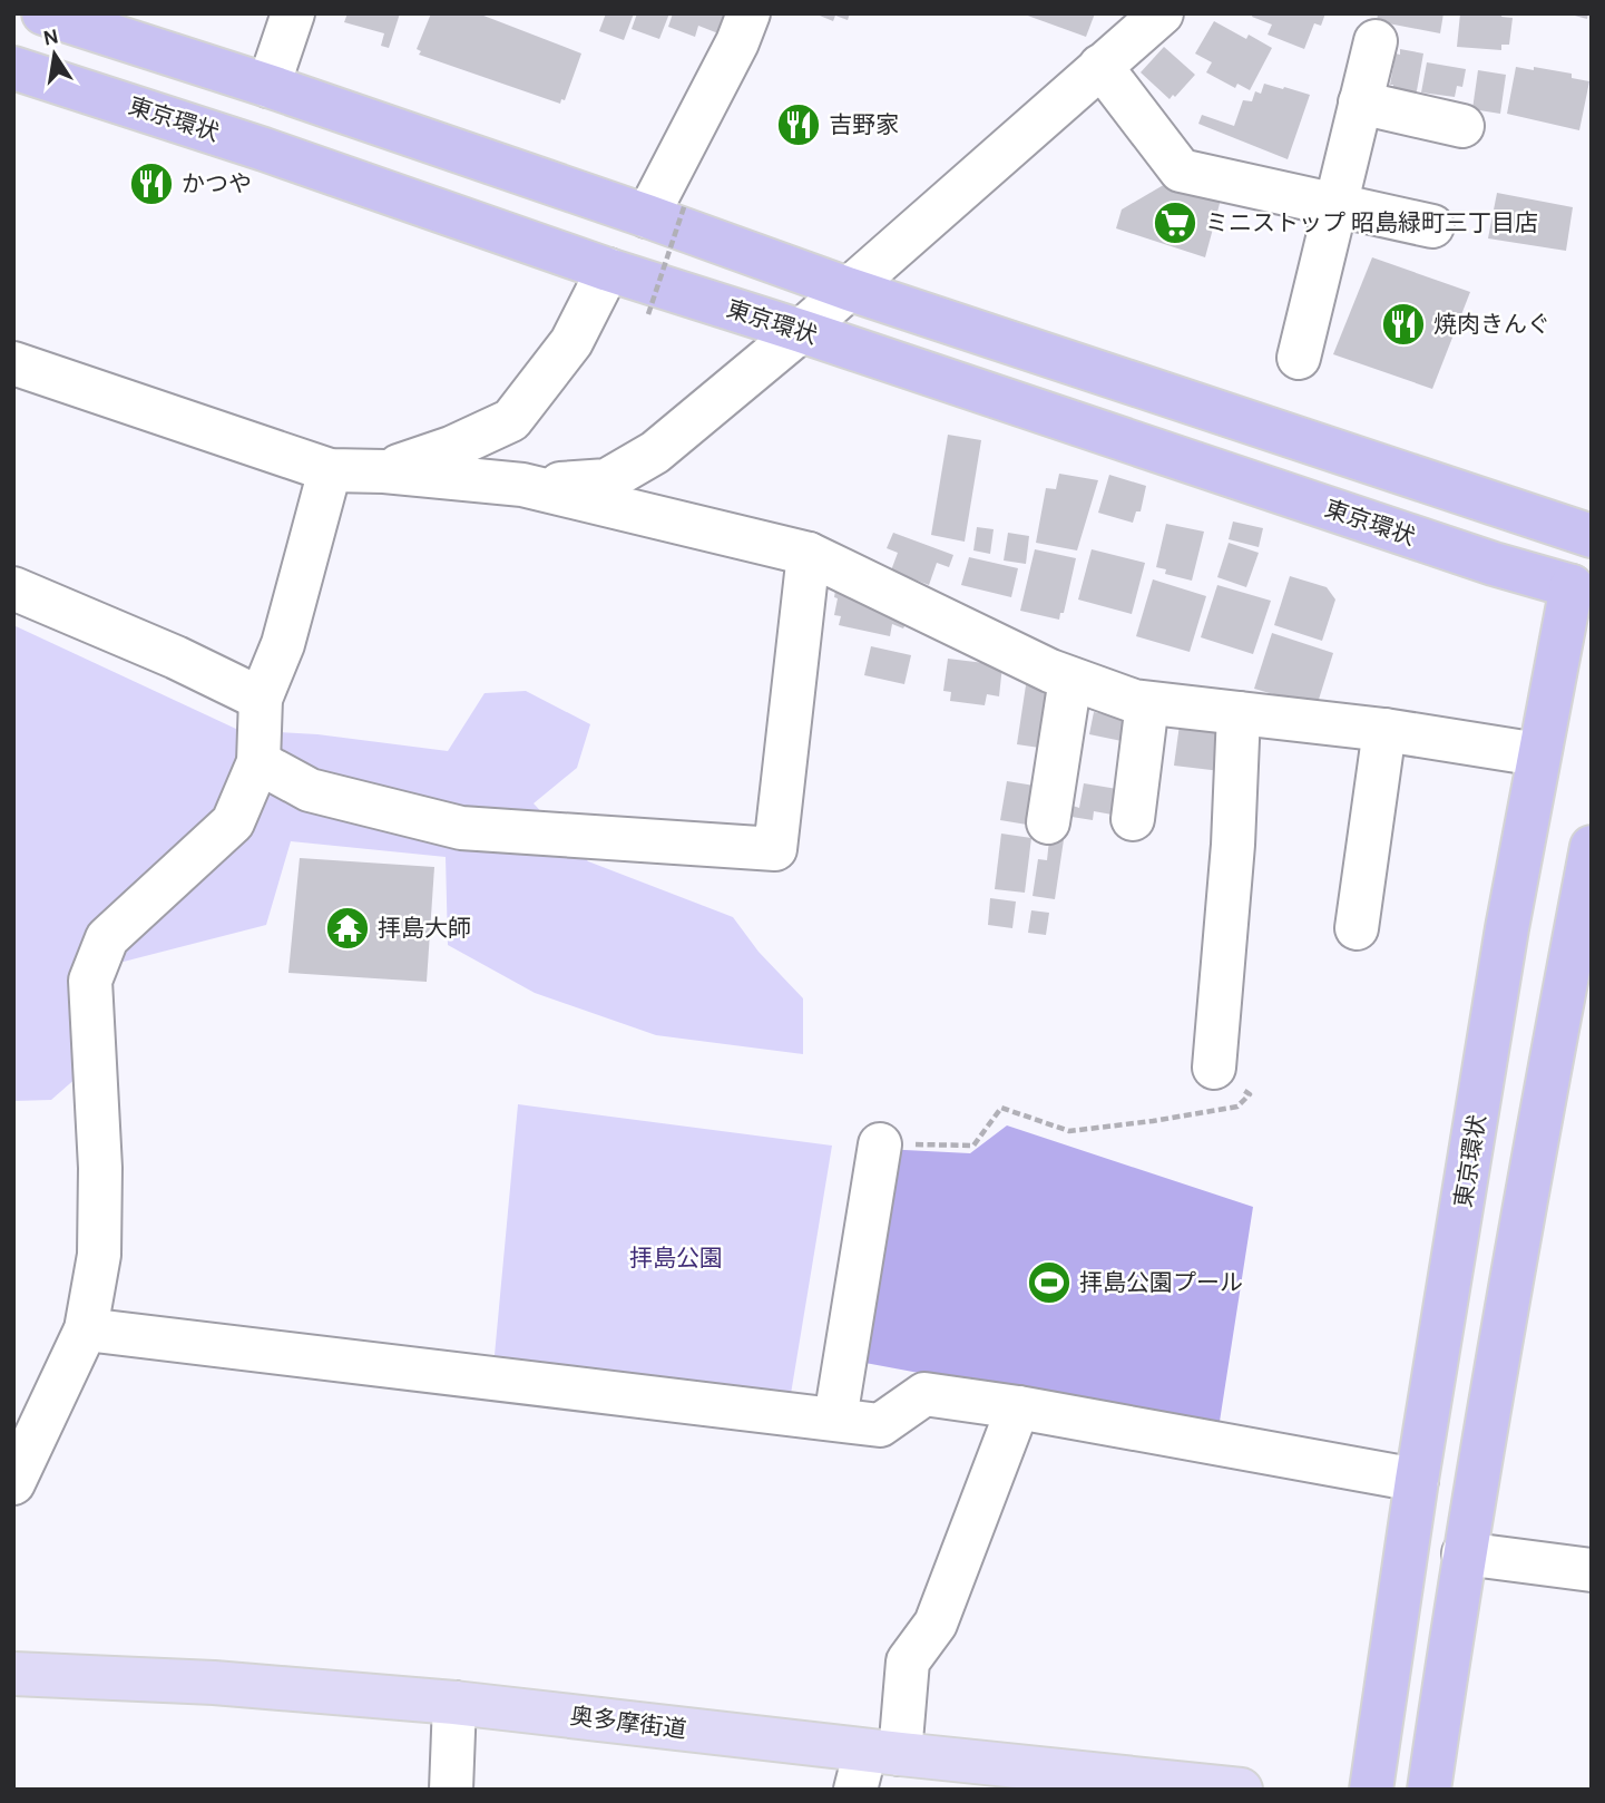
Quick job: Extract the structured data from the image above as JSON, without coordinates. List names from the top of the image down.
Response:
{
  "streets": {
    "highway": ["東京環状"],
    "main road": ["奥多摩街道"]
  },
  "parks": ["拝島公園"],
  "places": {
    "restaurant": ["吉野家", "かつや", "焼肉きんぐ"],
    "supermarket": ["ミニストップ 昭島緑町三丁目店"],
    "temple": ["拝島大師"],
    "sports": ["拝島公園プール"]
  },
  "north": "top"
}
